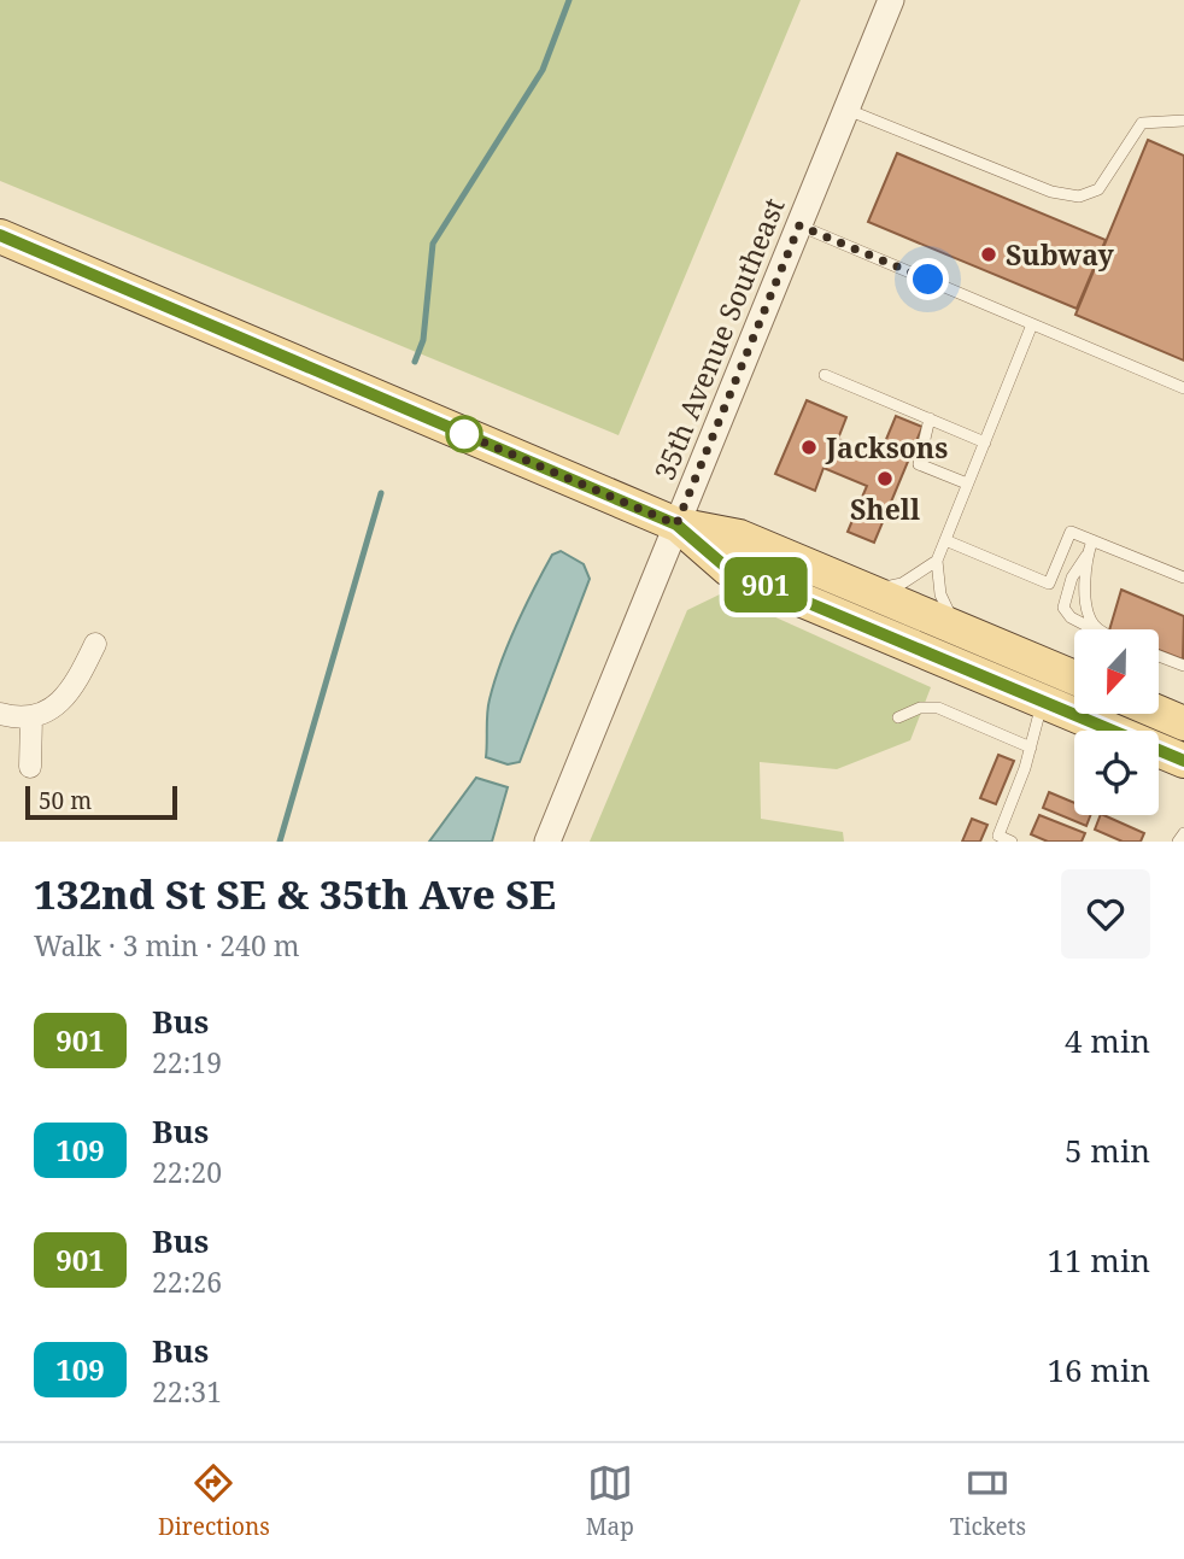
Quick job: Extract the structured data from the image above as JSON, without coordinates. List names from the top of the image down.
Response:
{
  "streets": {
    "street": ["35th Avenue Southeast"]
  },
  "places": ["Subway", "Jacksons", "Shell"],
  "lines": ["bus line 901"],
  "scale_bar": "50 m",
  "north": "bottom",
  "page": {
    "on_map": "901",
    "scale": "50 m",
    "heading": ["132nd St SE & 35th Ave SE", "Walk · 3 min · 240 m"],
    "list": [
      {
        "mark": "901",
        "name": "Bus",
        "note": "22:19",
        "value": "4 min"
      },
      {
        "mark": "109",
        "name": "Bus",
        "note": "22:20",
        "value": "5 min"
      },
      {
        "mark": "901",
        "name": "Bus",
        "note": "22:26",
        "value": "11 min"
      },
      {
        "mark": "109",
        "name": "Bus",
        "note": "22:31",
        "value": "16 min"
      }
    ],
    "tabs": ["Directions", "Map", "Tickets"]
  }
}
